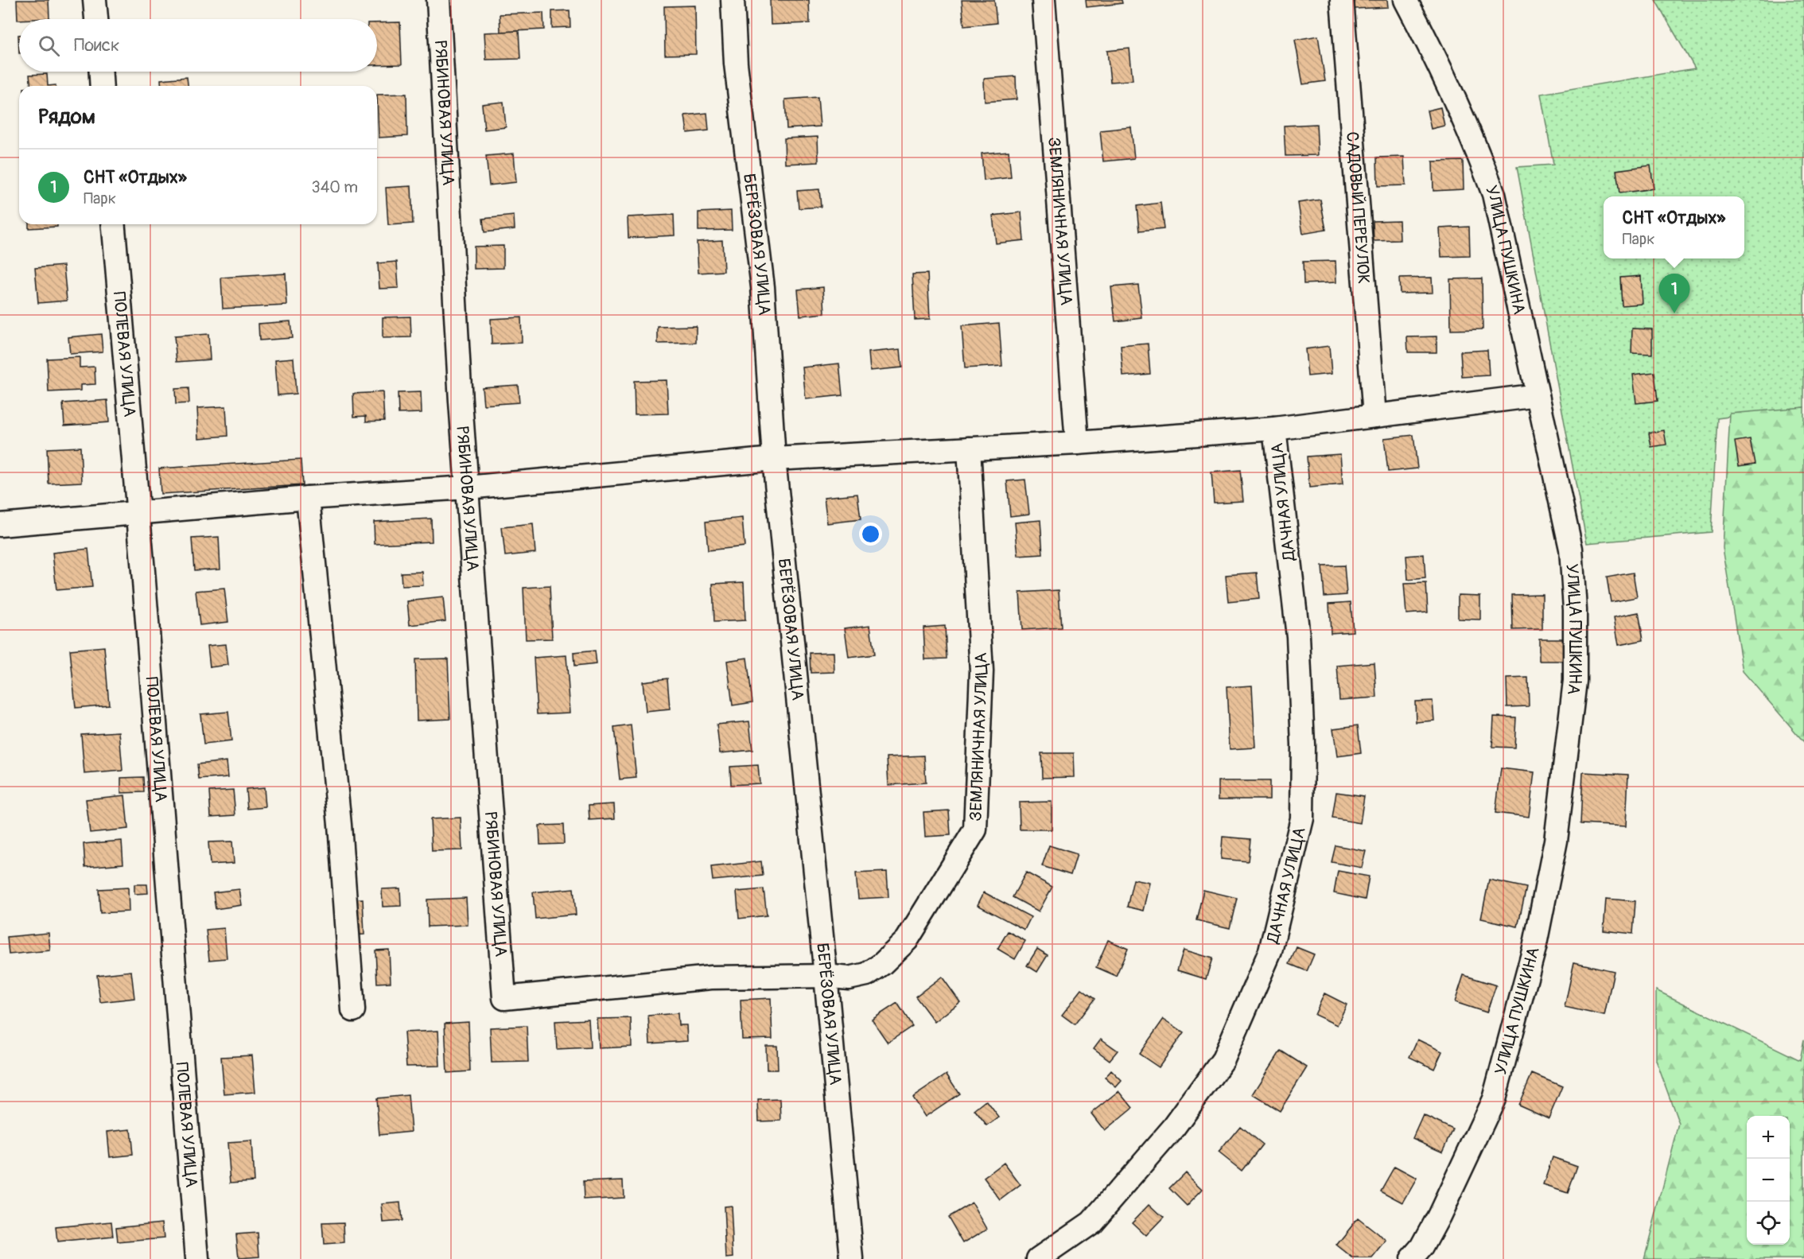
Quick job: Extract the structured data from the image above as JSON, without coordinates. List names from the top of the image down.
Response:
{
  "streets": {
    "street": [
      "РЯБИНОВАЯ УЛИЦА",
      "САДОВЫЙ ПЕРЕУЛОК",
      "ЗЕМЛЯНИЧНАЯ УЛИЦА",
      "БЕРЁЗОВАЯ УЛИЦА",
      "УЛИЦА ПУШКИНА",
      "ПОЛЕВАЯ УЛИЦА",
      "ДАЧНАЯ УЛИЦА"
    ]
  },
  "crossings": [
    ["РЯБИНОВАЯ УЛИЦА", "ЗЕМЛЯНИЧНАЯ УЛИЦА"],
    ["ЗЕМЛЯНИЧНАЯ УЛИЦА", "БЕРЁЗОВАЯ УЛИЦА"]
  ],
  "page": {
    "search": "Поиск",
    "heading": "Рядом",
    "list": [
      {
        "mark": "1",
        "name": "СНТ «Отдых»",
        "note": "Парк",
        "value": "340 m"
      }
    ],
    "popup": ["СНТ «Отдых»", "Парк"],
    "pins": "1",
    "map_buttons": ["+", "−"]
  }
}
